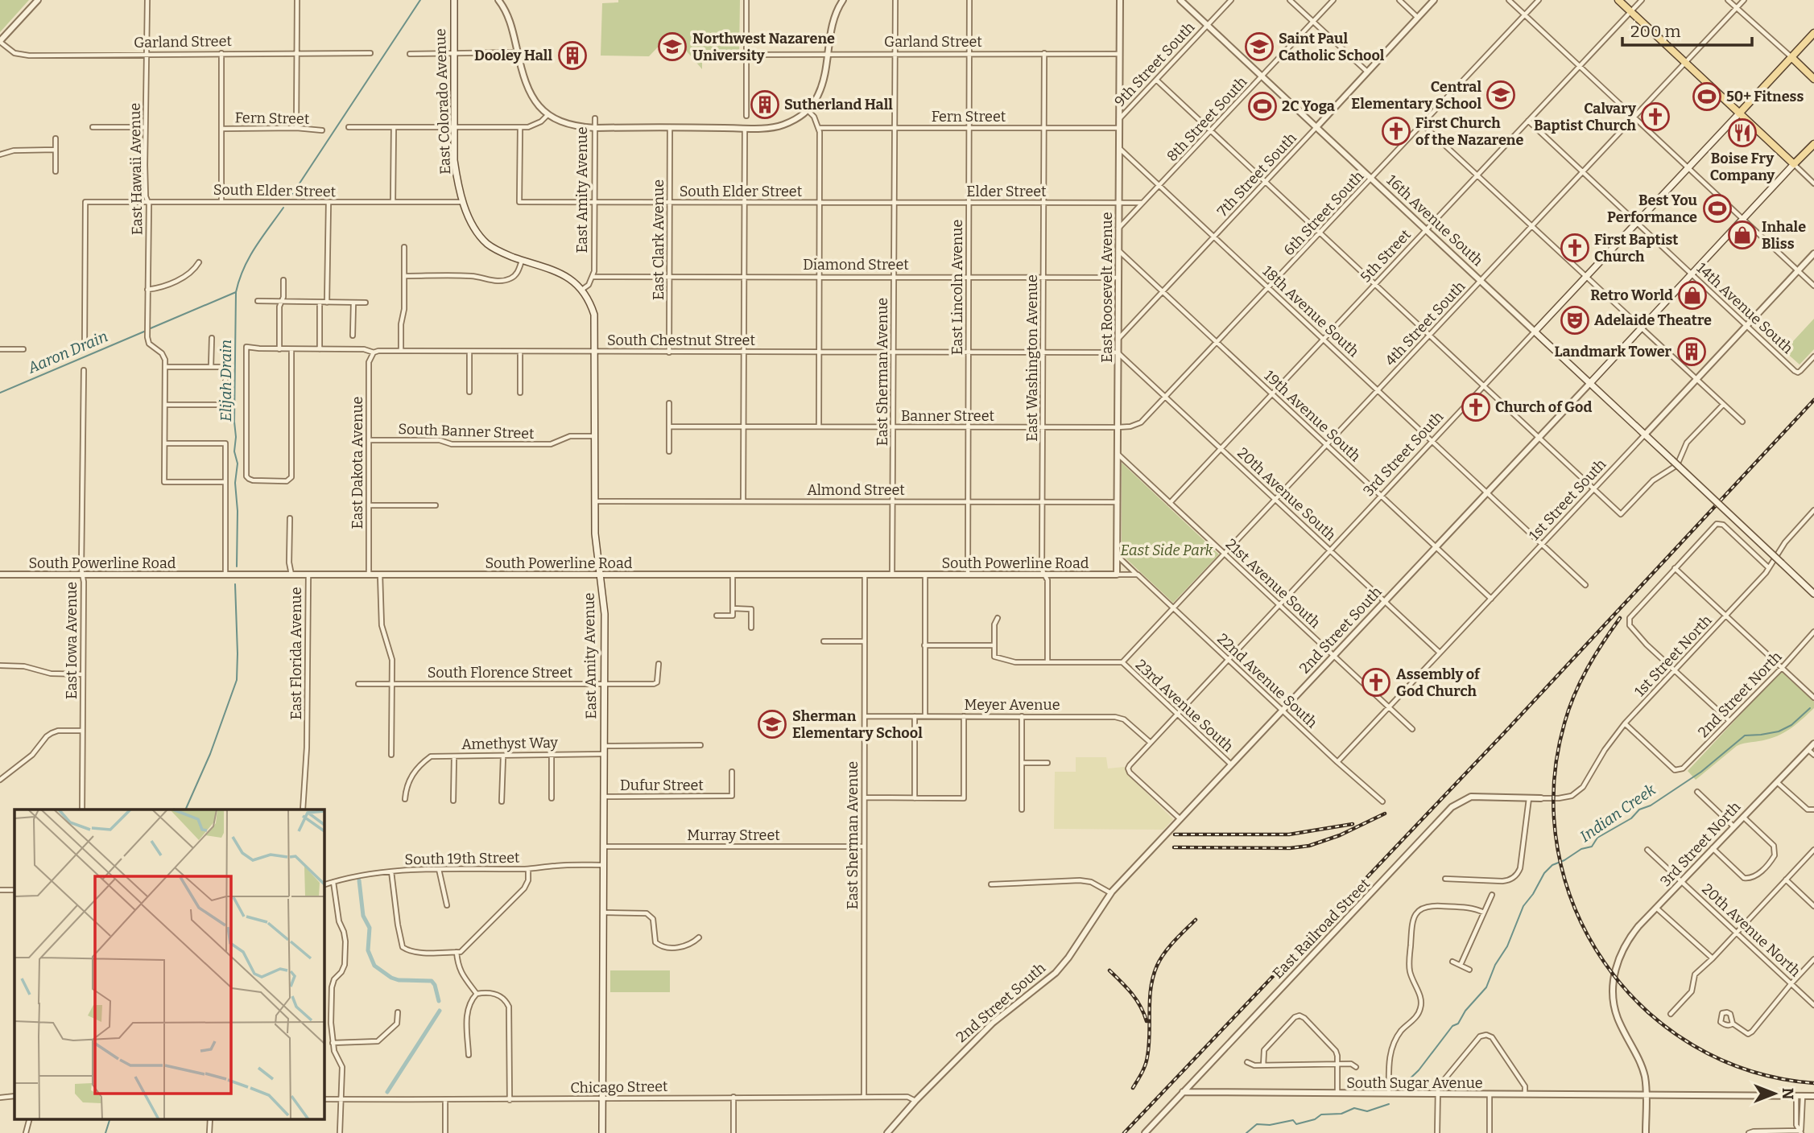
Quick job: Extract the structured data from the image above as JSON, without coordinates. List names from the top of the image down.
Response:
{
  "streets": {
    "main road": [
      "East Colorado Avenue",
      "East Amity Avenue",
      "16th Avenue South",
      "3rd Street South",
      "2nd Street South"
    ],
    "street": [
      "Garland Street",
      "9th Street South",
      "Fern Street",
      "8th Street South",
      "East Hawaii Avenue",
      "7th Street South",
      "South Elder Street",
      "Elder Street",
      "6th Street South",
      "East Clark Avenue",
      "5th Street",
      "Diamond Street",
      "East Lincoln Avenue",
      "East Roosevelt Avenue",
      "14th Avenue South",
      "18th Avenue South",
      "4th Street South",
      "South Chestnut Street",
      "East Washington Avenue",
      "East Sherman Avenue",
      "Banner Street",
      "19th Avenue South",
      "South Banner Street",
      "East Dakota Avenue",
      "Almond Street",
      "20th Avenue South",
      "1st Street South",
      "South Powerline Road",
      "21st Avenue South",
      "East Iowa Avenue",
      "East Florida Avenue",
      "1st Street North",
      "South Florence Street",
      "22nd Avenue South",
      "2nd Street North",
      "Meyer Avenue",
      "23rd Avenue South",
      "Amethyst Way",
      "Dufur Street",
      "Murray Street",
      "3rd Street North",
      "South 19th Street",
      "East Railroad Street",
      "20th Avenue North",
      "South Sugar Avenue",
      "Chicago Street"
    ]
  },
  "crossings": [
    ["Garland Street", "East Hawaii Avenue"],
    ["Garland Street", "East Lincoln Avenue"],
    ["Garland Street", "East Roosevelt Avenue"],
    ["Garland Street", "East Washington Avenue"],
    ["Garland Street", "East Sherman Avenue"],
    ["9th Street South", "16th Avenue South"],
    ["9th Street South", "East Roosevelt Avenue"],
    ["East Colorado Avenue", "South Elder Street"],
    ["Fern Street", "East Lincoln Avenue"],
    ["Fern Street", "East Roosevelt Avenue"],
    ["Fern Street", "East Washington Avenue"],
    ["Fern Street", "East Sherman Avenue"],
    ["8th Street South", "16th Avenue South"],
    ["8th Street South", "East Roosevelt Avenue"],
    ["8th Street South", "18th Avenue South"],
    ["East Hawaii Avenue", "South Elder Street"],
    ["7th Street South", "16th Avenue South"],
    ["7th Street South", "East Roosevelt Avenue"],
    ["7th Street South", "18th Avenue South"],
    ["7th Street South", "19th Avenue South"],
    ["East Amity Avenue", "South Elder Street"],
    ["East Amity Avenue", "Diamond Street"],
    ["East Amity Avenue", "South Chestnut Street"],
    ["East Amity Avenue", "South Banner Street"],
    ["East Amity Avenue", "Almond Street"],
    ["East Amity Avenue", "South Powerline Road"],
    ["East Amity Avenue", "South Florence Street"],
    ["East Amity Avenue", "Amethyst Way"],
    ["East Amity Avenue", "Dufur Street"],
    ["East Amity Avenue", "Murray Street"],
    ["East Amity Avenue", "South 19th Street"],
    ["East Amity Avenue", "Chicago Street"],
    ["South Elder Street", "Elder Street"],
    ["South Elder Street", "East Clark Avenue"],
    ["South Elder Street", "East Sherman Avenue"],
    ["Elder Street", "East Lincoln Avenue"],
    ["Elder Street", "East Roosevelt Avenue"],
    ["Elder Street", "East Washington Avenue"],
    ["Elder Street", "East Sherman Avenue"],
    ["6th Street South", "16th Avenue South"],
    ["6th Street South", "East Roosevelt Avenue"],
    ["6th Street South", "18th Avenue South"],
    ["6th Street South", "Banner Street"],
    ["6th Street South", "19th Avenue South"],
    ["6th Street South", "20th Avenue South"],
    ["16th Avenue South", "5th Street"],
    ["16th Avenue South", "4th Street South"],
    ["16th Avenue South", "3rd Street South"],
    ["16th Avenue South", "1st Street South"],
    ["16th Avenue South", "2nd Street South"],
    ["East Clark Avenue", "Diamond Street"],
    ["East Clark Avenue", "South Chestnut Street"],
    ["5th Street", "14th Avenue South"],
    ["5th Street", "18th Avenue South"],
    ["5th Street", "19th Avenue South"],
    ["5th Street", "20th Avenue South"],
    ["5th Street", "21st Avenue South"],
    ["Diamond Street", "East Lincoln Avenue"],
    ["Diamond Street", "East Roosevelt Avenue"],
    ["Diamond Street", "East Washington Avenue"],
    ["Diamond Street", "East Sherman Avenue"],
    ["East Lincoln Avenue", "South Chestnut Street"],
    ["East Lincoln Avenue", "Banner Street"],
    ["East Lincoln Avenue", "Almond Street"],
    ["East Lincoln Avenue", "South Powerline Road"],
    ["East Roosevelt Avenue", "18th Avenue South"],
    ["East Roosevelt Avenue", "South Chestnut Street"],
    ["East Roosevelt Avenue", "Banner Street"],
    ["East Roosevelt Avenue", "19th Avenue South"],
    ["East Roosevelt Avenue", "Almond Street"],
    ["East Roosevelt Avenue", "20th Avenue South"],
    ["East Roosevelt Avenue", "South Powerline Road"],
    ["East Roosevelt Avenue", "21st Avenue South"],
    ["East Roosevelt Avenue", "22nd Avenue South"],
    ["14th Avenue South", "4th Street South"],
    ["14th Avenue South", "3rd Street South"],
    ["14th Avenue South", "1st Street South"],
    ["14th Avenue South", "2nd Street South"],
    ["18th Avenue South", "4th Street South"],
    ["18th Avenue South", "3rd Street South"],
    ["18th Avenue South", "1st Street South"],
    ["18th Avenue South", "2nd Street South"],
    ["4th Street South", "19th Avenue South"],
    ["4th Street South", "20th Avenue South"],
    ["4th Street South", "21st Avenue South"],
    ["4th Street South", "22nd Avenue South"],
    ["4th Street South", "23rd Avenue South"],
    ["South Chestnut Street", "East Washington Avenue"],
    ["South Chestnut Street", "East Sherman Avenue"],
    ["South Chestnut Street", "East Dakota Avenue"],
    ["South Chestnut Street", "20th Avenue South"],
    ["East Washington Avenue", "Banner Street"],
    ["East Washington Avenue", "Almond Street"],
    ["East Washington Avenue", "South Powerline Road"],
    ["East Sherman Avenue", "Banner Street"],
    ["East Sherman Avenue", "Almond Street"],
    ["East Sherman Avenue", "South Powerline Road"],
    ["East Sherman Avenue", "Meyer Avenue"],
    ["East Sherman Avenue", "Murray Street"],
    ["East Sherman Avenue", "Chicago Street"],
    ["19th Avenue South", "3rd Street South"],
    ["19th Avenue South", "1st Street South"],
    ["19th Avenue South", "2nd Street South"],
    ["South Banner Street", "East Dakota Avenue"],
    ["3rd Street South", "20th Avenue South"],
    ["3rd Street South", "21st Avenue South"],
    ["3rd Street South", "2nd Street South"],
    ["3rd Street South", "22nd Avenue South"],
    ["3rd Street South", "Meyer Avenue"],
    ["3rd Street South", "23rd Avenue South"],
    ["East Dakota Avenue", "South Powerline Road"],
    ["20th Avenue South", "1st Street South"],
    ["20th Avenue South", "2nd Street South"],
    ["1st Street South", "21st Avenue South"],
    ["1st Street South", "22nd Avenue South"],
    ["South Powerline Road", "East Iowa Avenue"],
    ["South Powerline Road", "East Florida Avenue"],
    ["21st Avenue South", "2nd Street South"],
    ["2nd Street South", "22nd Avenue South"],
    ["2nd Street South", "23rd Avenue South"],
    ["2nd Street South", "Chicago Street"],
    ["1st Street North", "2nd Street North"],
    ["1st Street North", "East Railroad Street"],
    ["3rd Street North", "20th Avenue North"],
    ["3rd Street North", "South Sugar Avenue"],
    ["East Railroad Street", "South Sugar Avenue"]
  ],
  "water": ["Aaron Drain", "Elijah Drain", "Indian Creek"],
  "parks": ["East Side Park"],
  "places": {
    "school or university": [
      "Northwest Nazarene University",
      "Saint Paul Catholic School",
      "Central Elementary School",
      "Sherman Elementary School"
    ],
    "building": ["Dooley Hall", "Sutherland Hall", "Landmark Tower"],
    "sports": ["50+ Fitness", "2C Yoga", "Best You Performance"],
    "church": [
      "Calvary Baptist Church",
      "First Church of the Nazarene",
      "First Baptist Church",
      "Church of God",
      "Assembly of God Church"
    ],
    "restaurant": ["Boise Fry Company"],
    "shop": ["Inhale Bliss", "Retro World"],
    "theatre": ["Adelaide Theatre"]
  },
  "scale_bar": "200 m",
  "north": "right"
}
